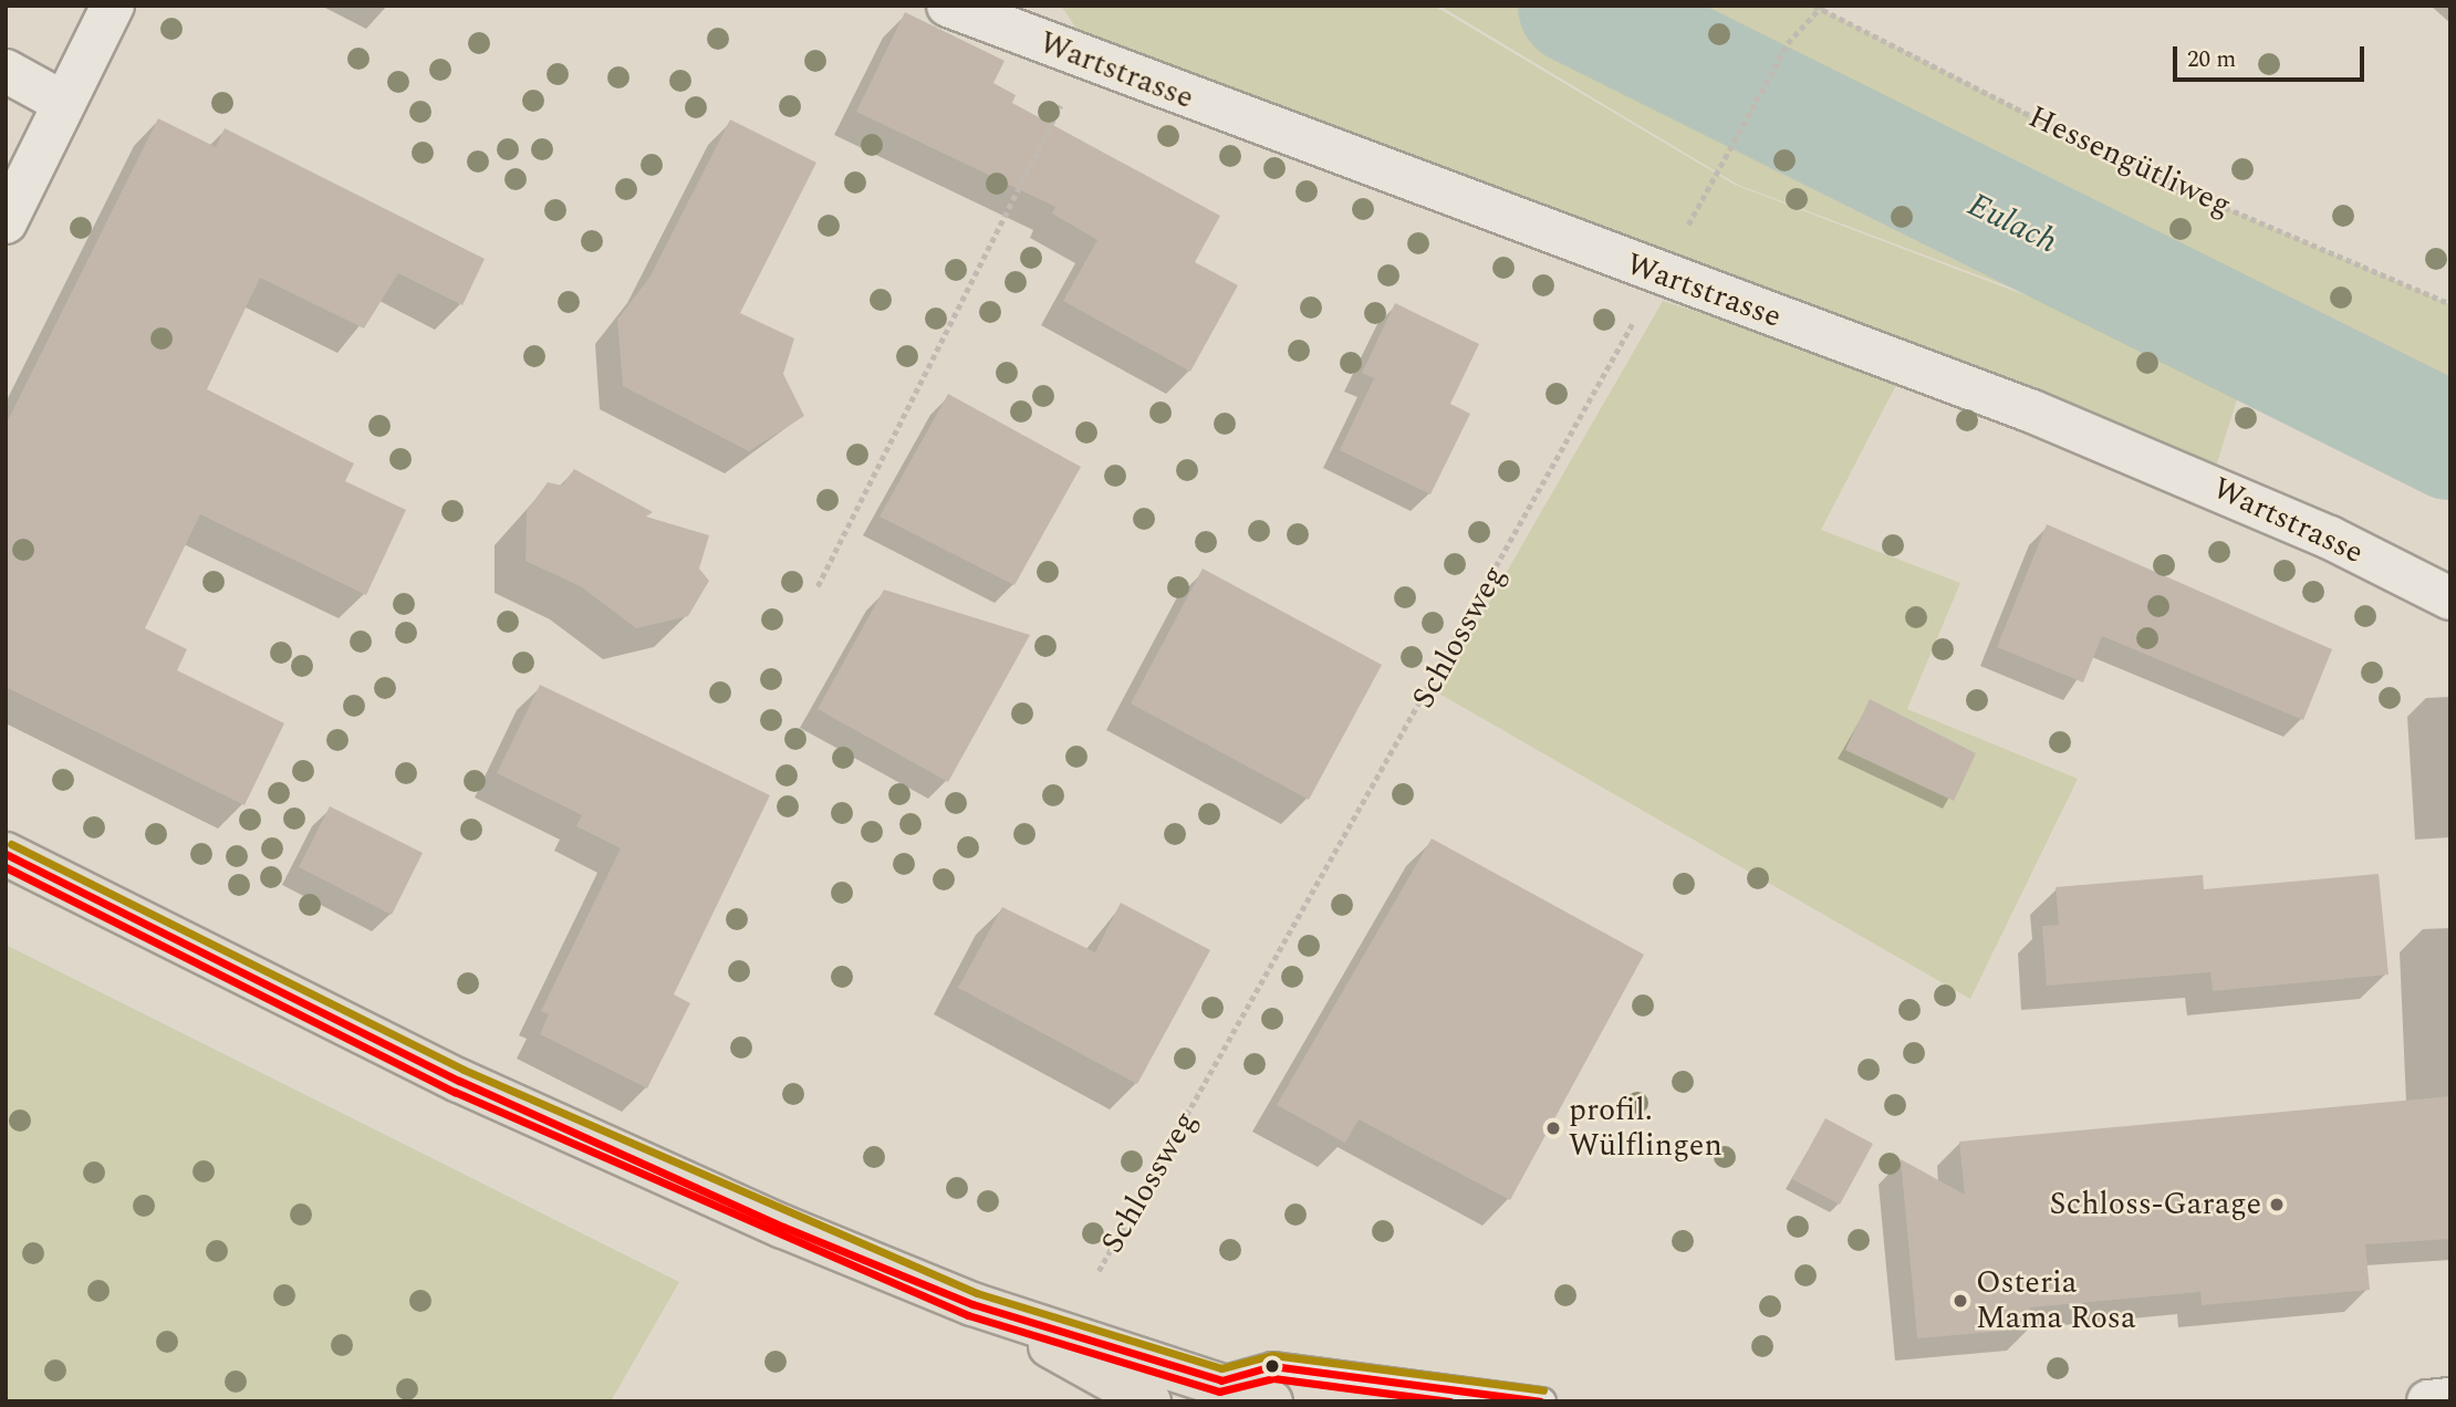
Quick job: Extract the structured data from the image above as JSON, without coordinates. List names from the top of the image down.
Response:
{
  "streets": {
    "street": ["Wartstrasse"],
    "path": ["Hessengütliweg", "Schlossweg"]
  },
  "crossings": [
    ["Wartstrasse", "Schlossweg"],
    ["Hessengütliweg", "Schlossweg"]
  ],
  "water": ["Eulach"],
  "places": ["profil. Wülflingen", "Schloss-Garage", "Osteria Mama Rosa"],
  "scale_bar": "20 m"
}
